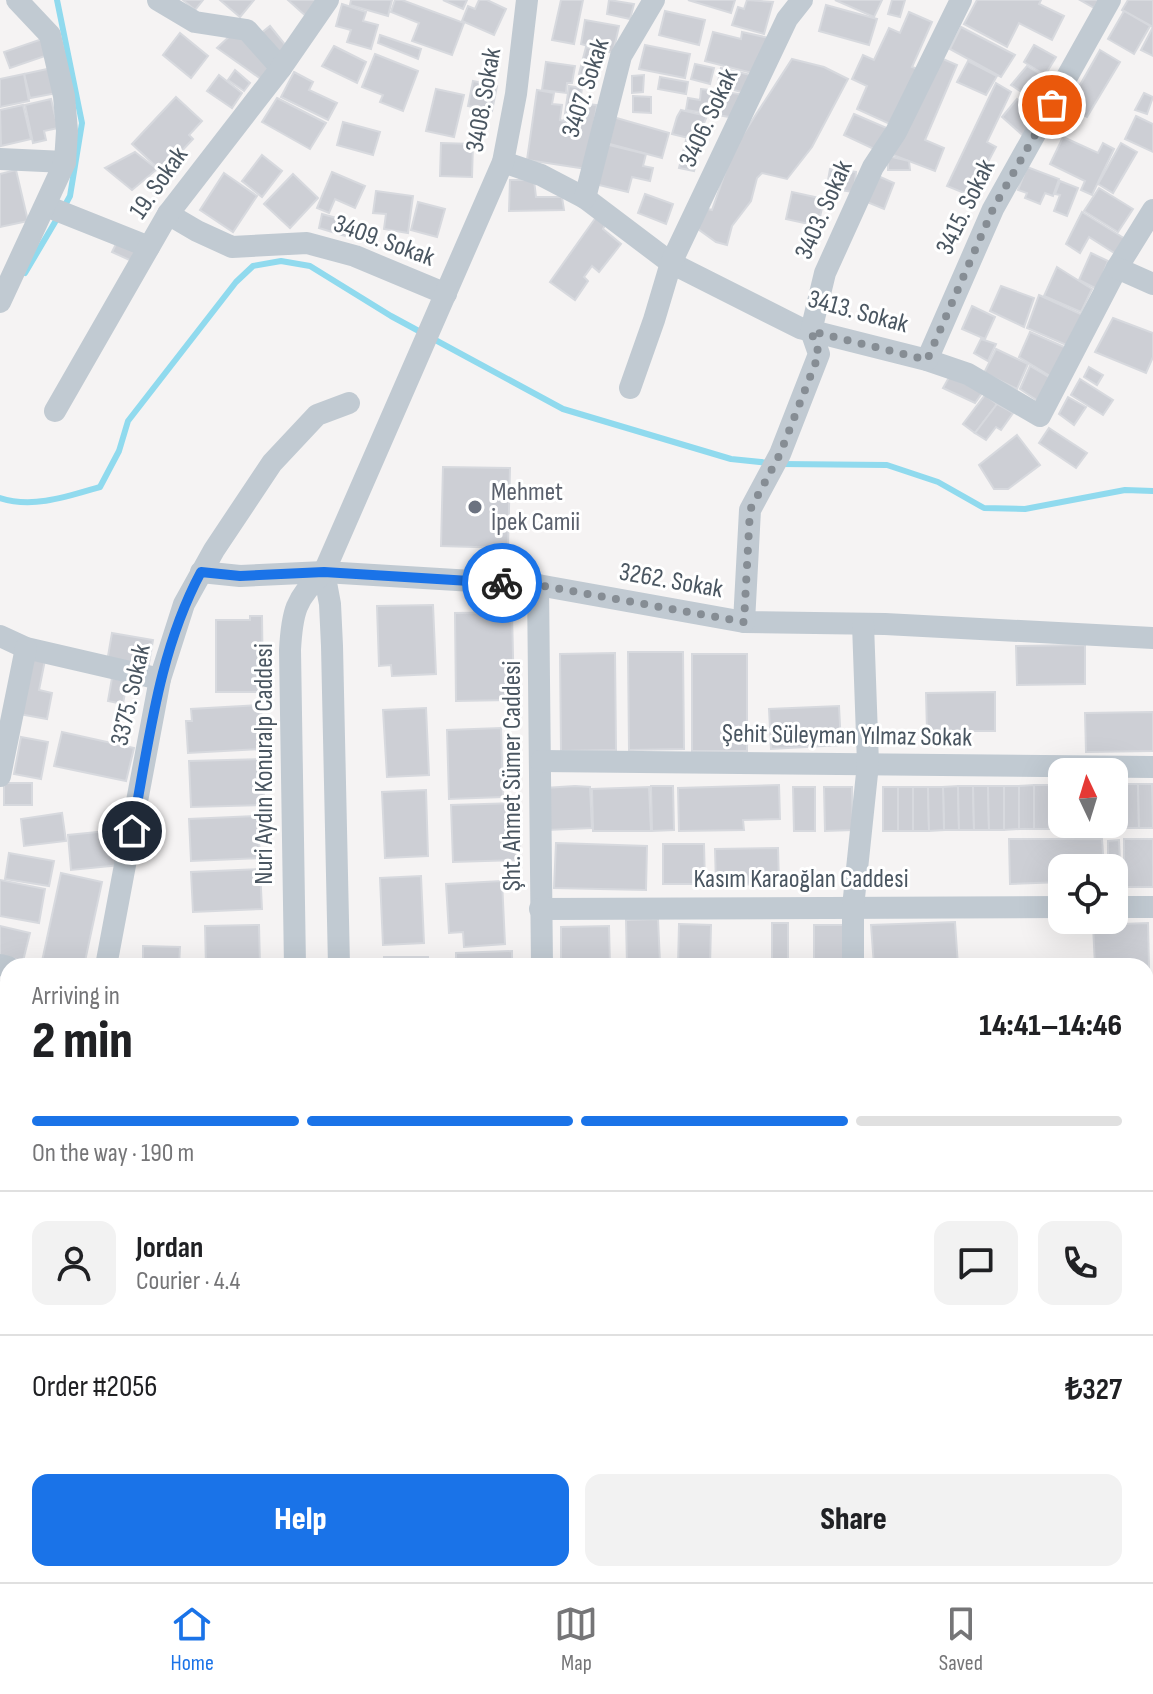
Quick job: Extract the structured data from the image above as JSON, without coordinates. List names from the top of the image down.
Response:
{
  "streets": {
    "street": [
      "3407. Sokak",
      "3408. Sokak",
      "3406. Sokak",
      "19. Sokak",
      "3415. Sokak",
      "3403. Sokak",
      "3409. Sokak",
      "3413. Sokak",
      "3262. Sokak",
      "3375. Sokak",
      "Şehit Süleyman Yılmaz Sokak",
      "Nuri Aydın Konuralp Caddesi",
      "Şht. Ahmet Sümer Caddesi",
      "Kasım Karaoğlan Caddesi"
    ]
  },
  "crossings": [
    ["3407. Sokak", "3413. Sokak"],
    ["3408. Sokak", "3409. Sokak"],
    ["3408. Sokak", "3413. Sokak"],
    ["3408. Sokak", "Nuri Aydın Konuralp Caddesi"],
    ["3406. Sokak", "3413. Sokak"],
    ["19. Sokak", "3409. Sokak"],
    ["3415. Sokak", "3413. Sokak"],
    ["3403. Sokak", "3413. Sokak"],
    ["3403. Sokak", "3262. Sokak"],
    ["3409. Sokak", "Nuri Aydın Konuralp Caddesi"],
    ["3262. Sokak", "3375. Sokak"],
    ["3262. Sokak", "Nuri Aydın Konuralp Caddesi"],
    ["3262. Sokak", "Şht. Ahmet Sümer Caddesi"],
    ["Şehit Süleyman Yılmaz Sokak", "Şht. Ahmet Sümer Caddesi"],
    ["Şht. Ahmet Sümer Caddesi", "Kasım Karaoğlan Caddesi"]
  ],
  "places": ["Mehmet İpek Camii"],
  "north": "top",
  "page": {
    "heading": ["2 min", "Arriving in", "14:41–14:46"],
    "panel": [
      "Jordan",
      "Courier · 4.4",
      "Order #2056",
      "₺327"
    ],
    "bar": "On the way · 190 m",
    "buttons": ["Help", "Share"],
    "tabs": ["Home", "Map", "Saved"]
  }
}
